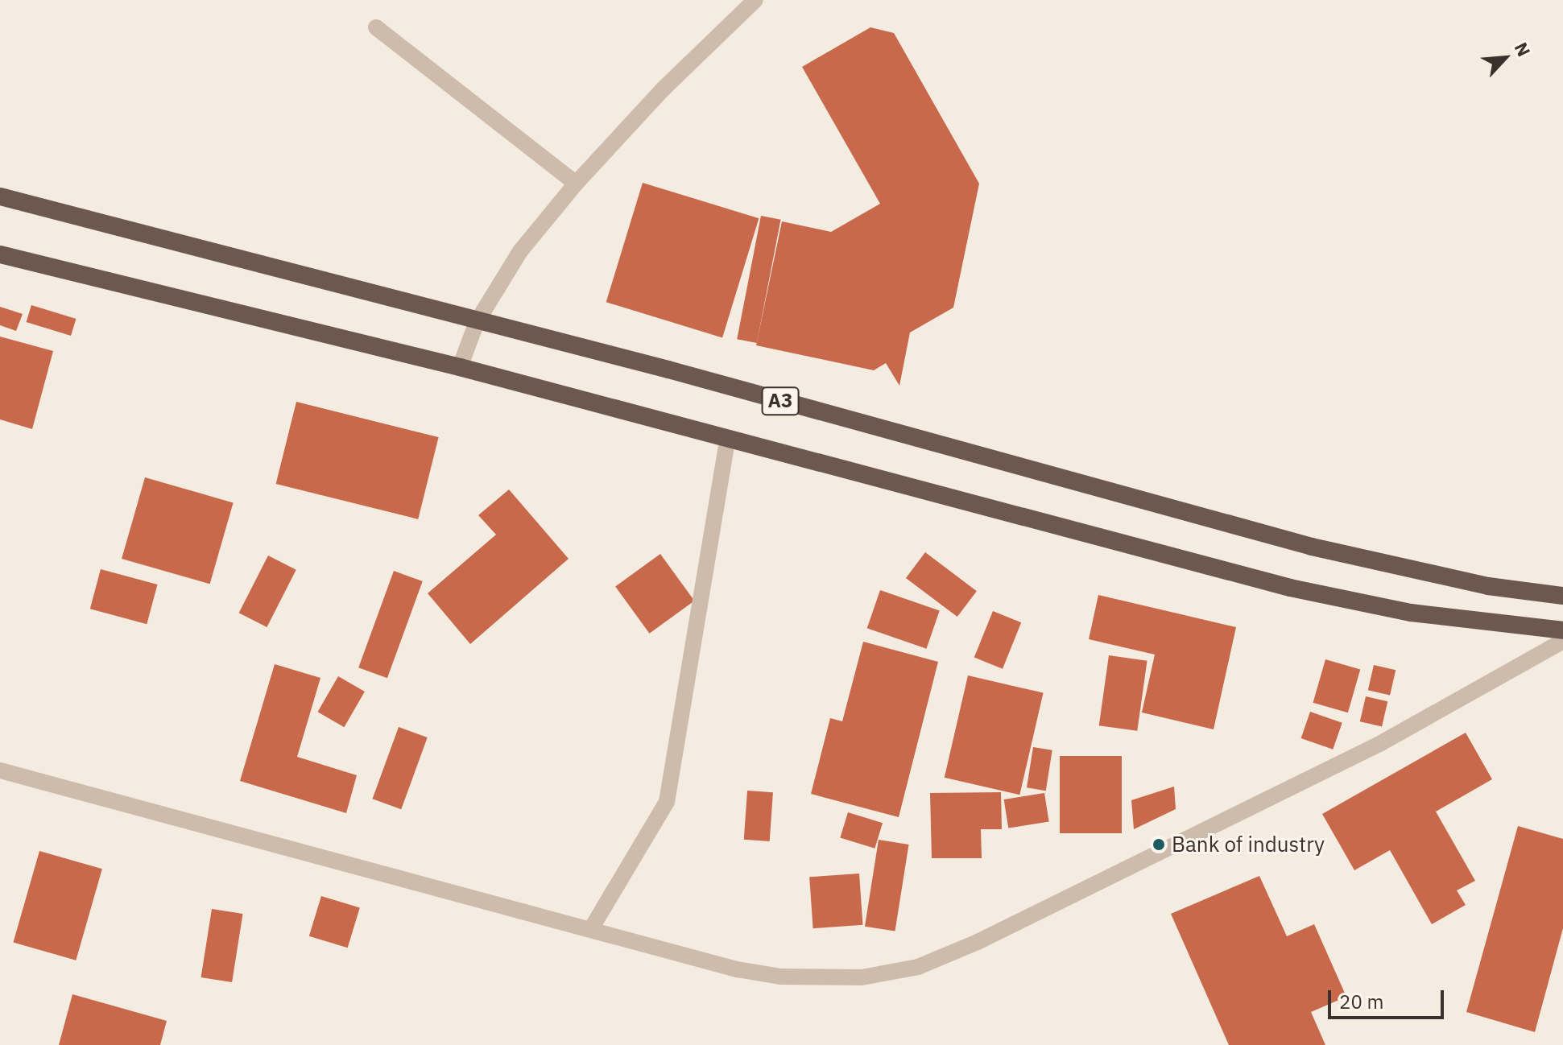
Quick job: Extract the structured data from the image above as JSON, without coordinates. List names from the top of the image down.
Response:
{
  "streets": {
    "highway": ["A3"]
  },
  "places": ["Bank of industry"],
  "scale_bar": "20 m",
  "north": "top right"
}
